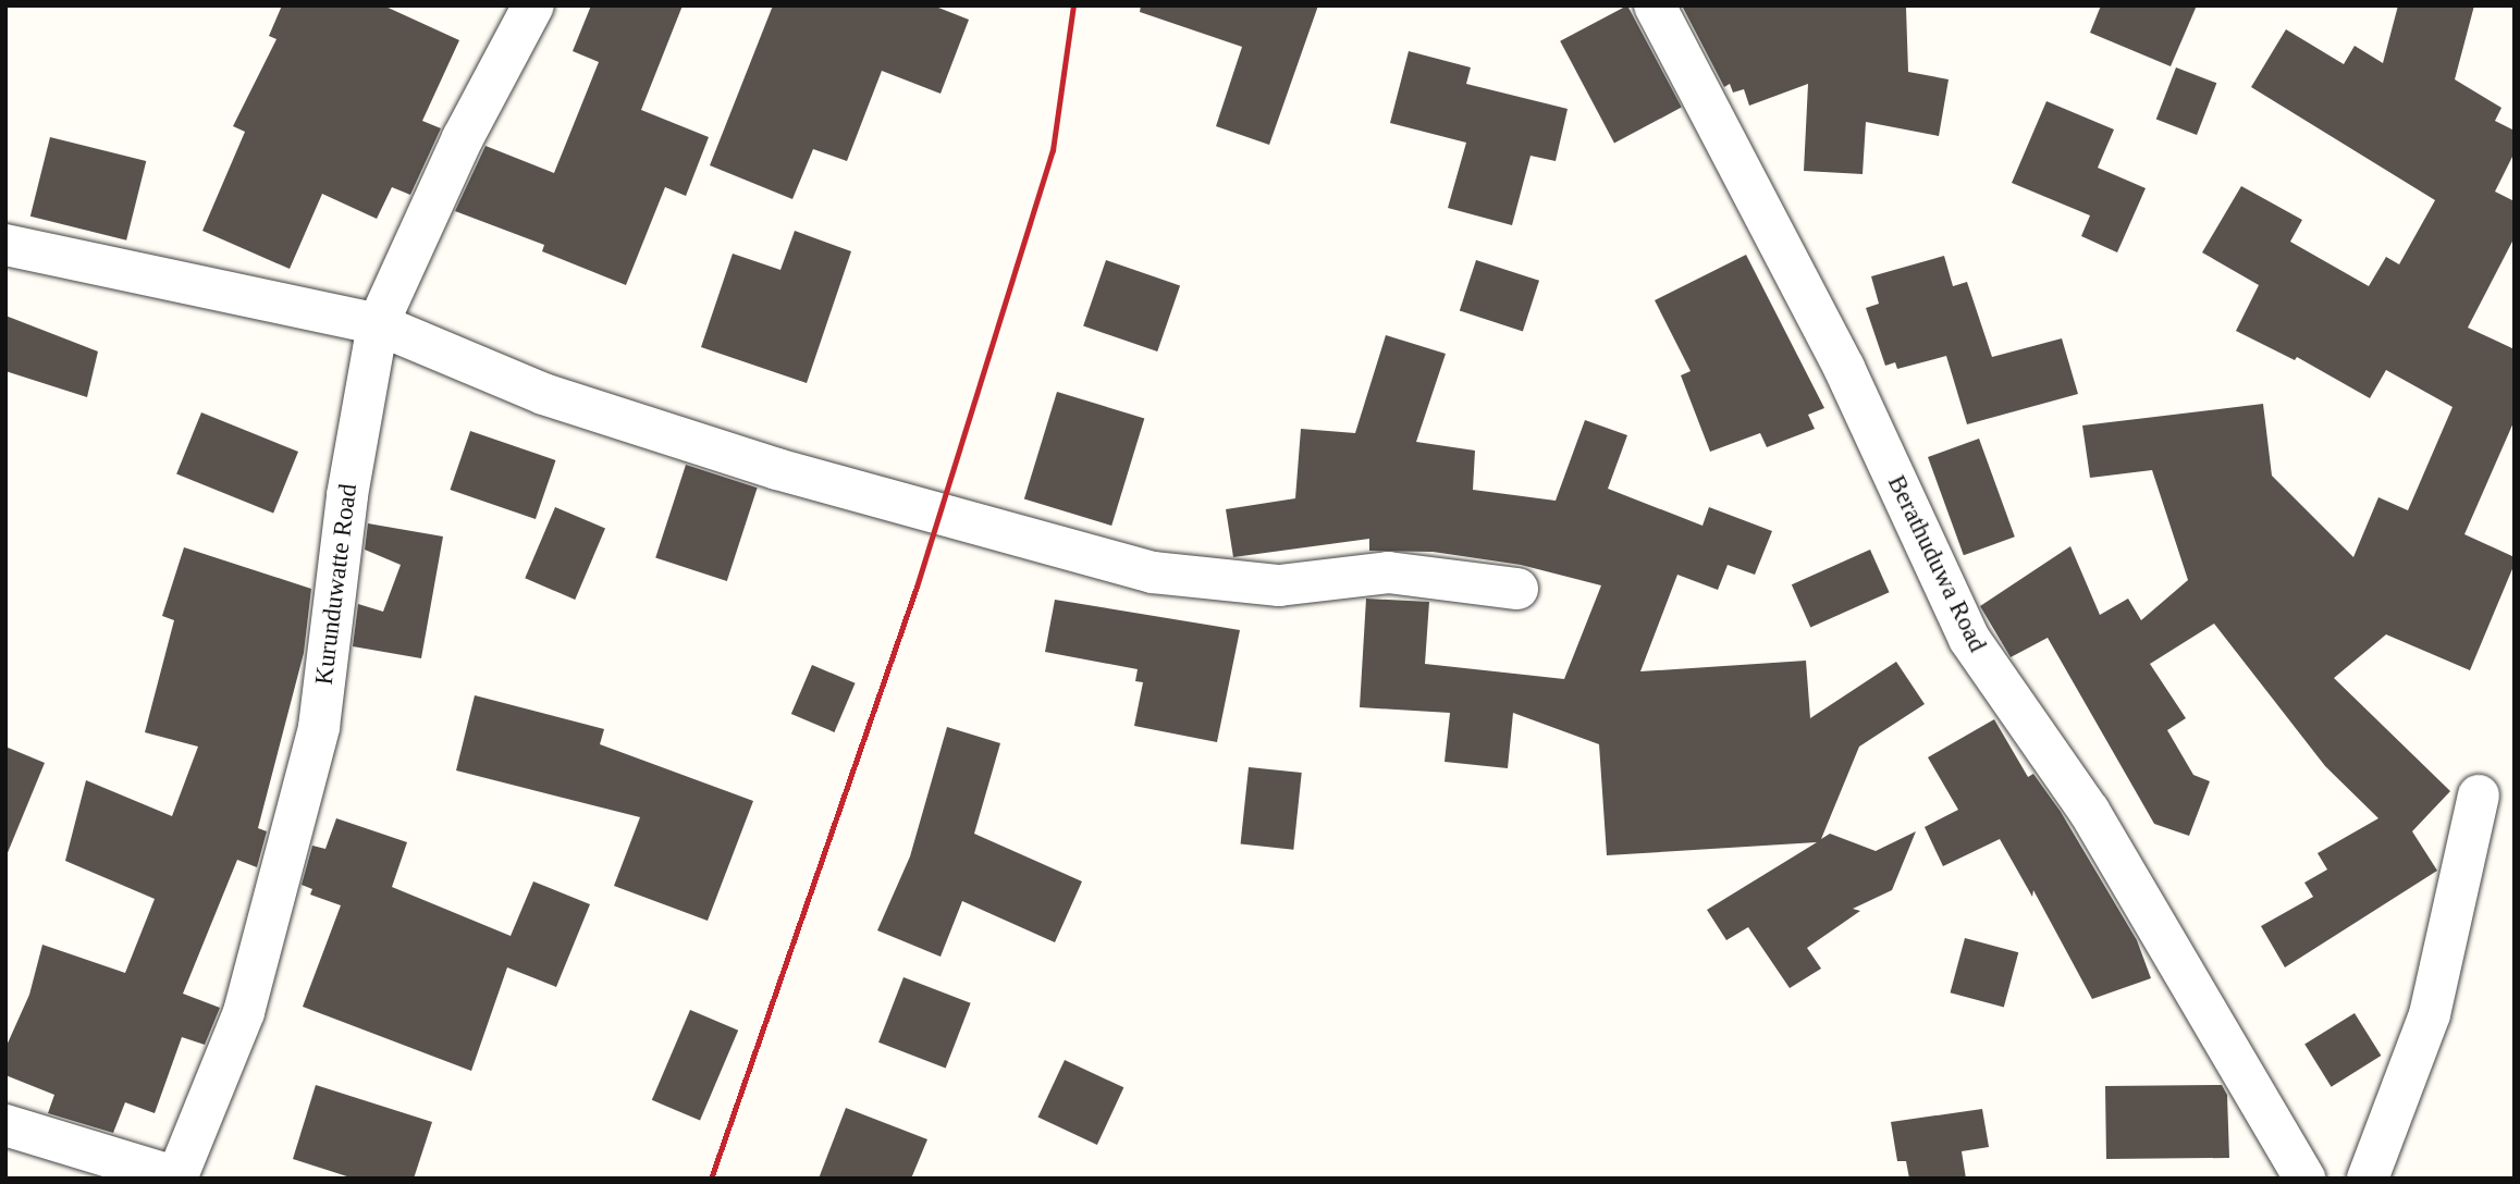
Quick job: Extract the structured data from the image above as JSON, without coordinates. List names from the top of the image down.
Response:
{
  "streets": {
    "street": ["Berathuduwa Road", "Kurunduwatte Road"]
  }
}
